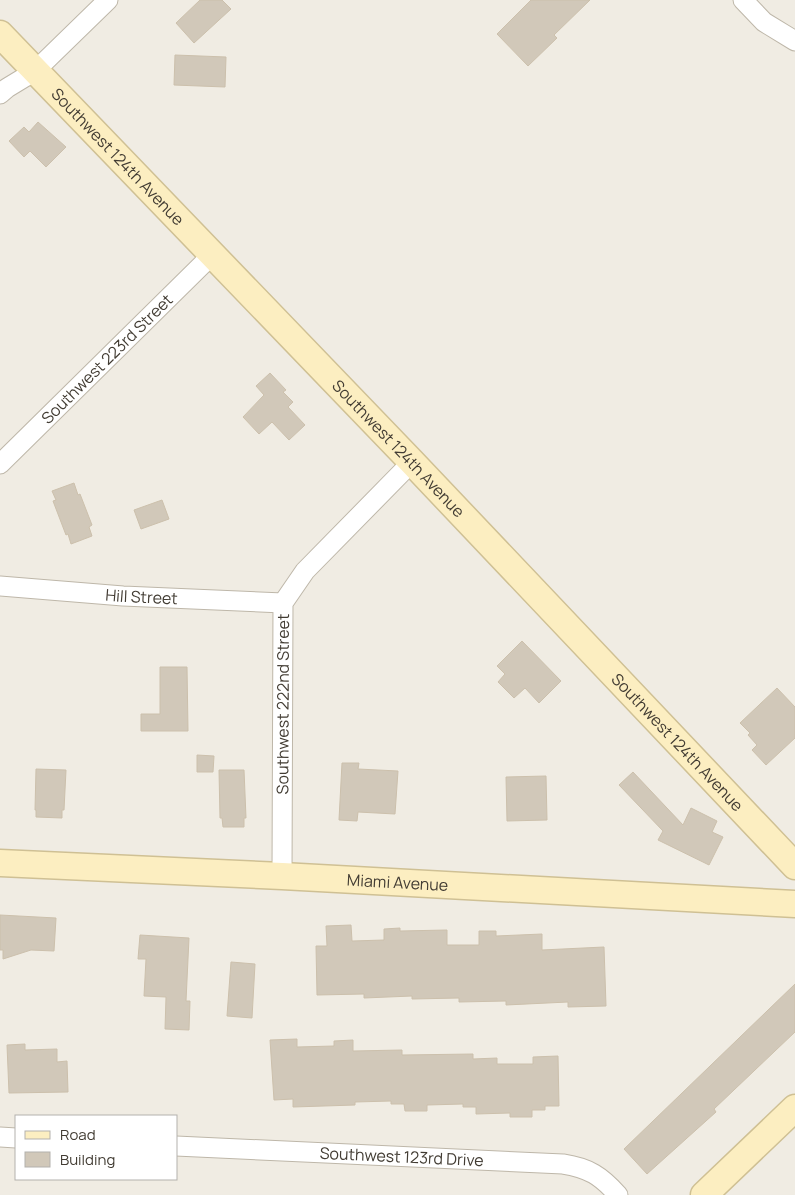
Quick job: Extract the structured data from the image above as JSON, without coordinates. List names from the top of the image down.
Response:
{
  "streets": {
    "street": [
      "Southwest 124th Avenue",
      "Southwest 223rd Street",
      "Hill Street",
      "Southwest 222nd Street",
      "Miami Avenue",
      "Southwest 123rd Drive"
    ]
  },
  "crossings": [
    ["Southwest 124th Avenue", "Southwest 223rd Street"],
    ["Southwest 124th Avenue", "Southwest 222nd Street"],
    ["Hill Street", "Southwest 222nd Street"],
    ["Southwest 222nd Street", "Miami Avenue"]
  ],
  "legend": ["Road", "Building"]
}
